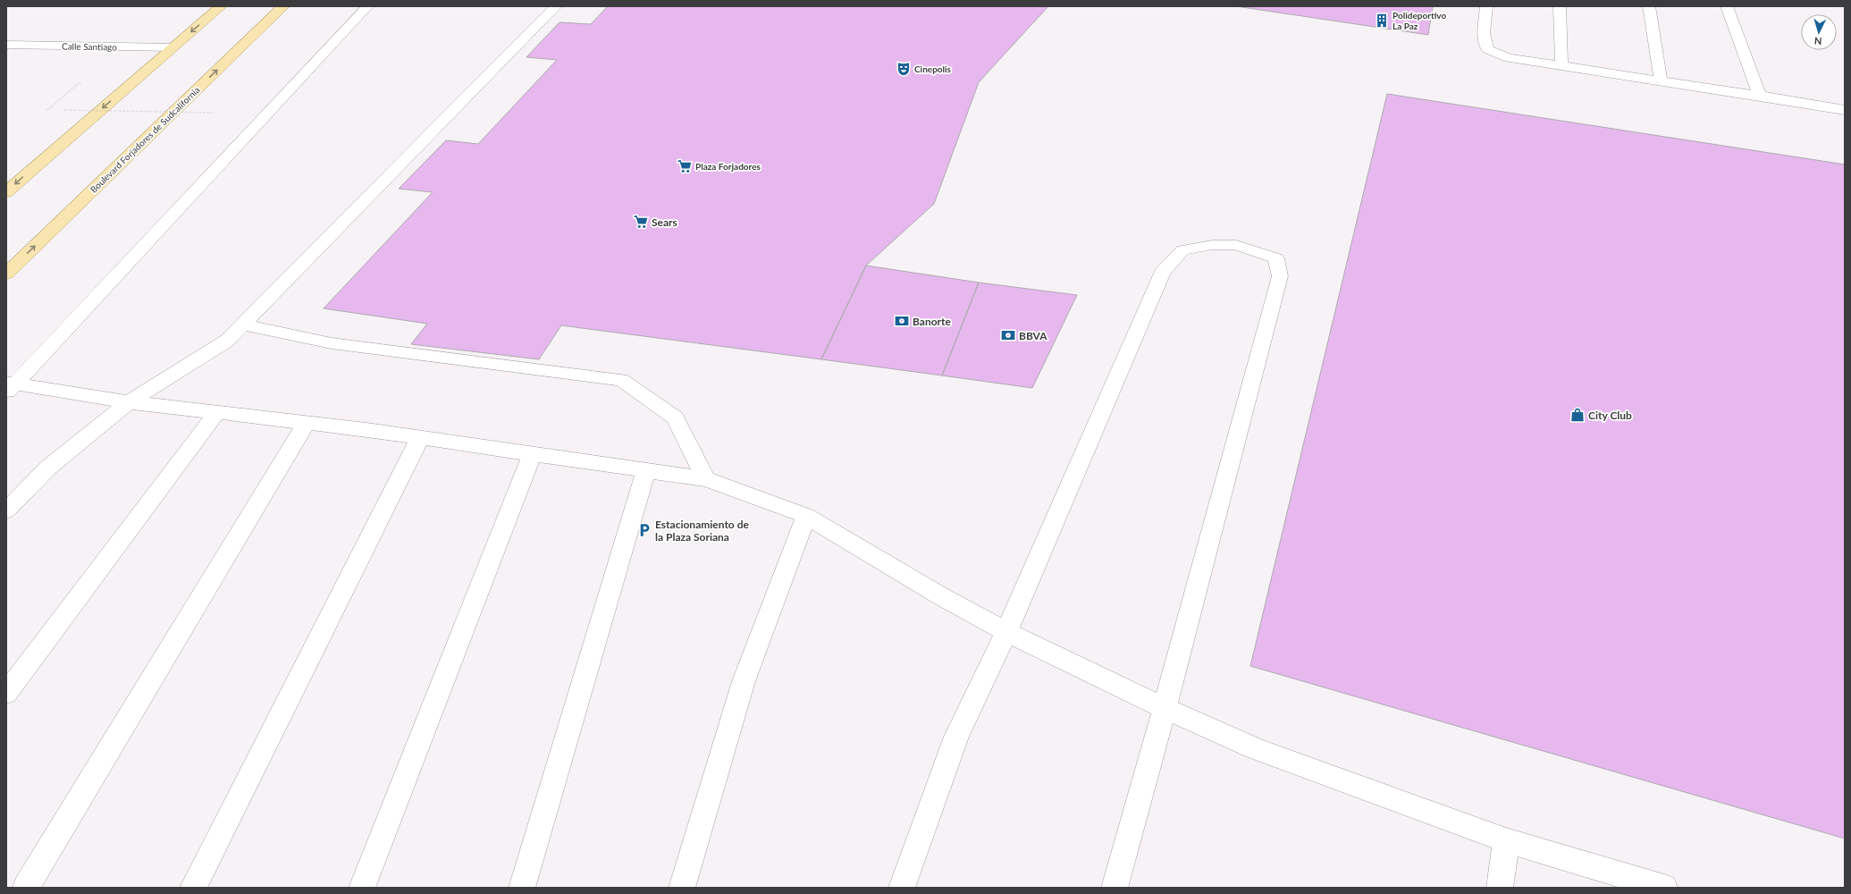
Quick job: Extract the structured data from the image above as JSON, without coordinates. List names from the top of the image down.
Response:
{
  "streets": {
    "main road": ["Boulevard Forjadores de Sudcalifornia"],
    "street": ["Calle Santiago"]
  },
  "places": {
    "building": ["Polideportivo La Paz"],
    "theatre": ["Cinepolis"],
    "supermarket": ["Plaza Forjadores", "Sears"],
    "bank": ["Banorte", "BBVA"],
    "shop": ["City Club"],
    "parking": ["Estacionamiento de la Plaza Soriana"]
  },
  "north": "bottom"
}
